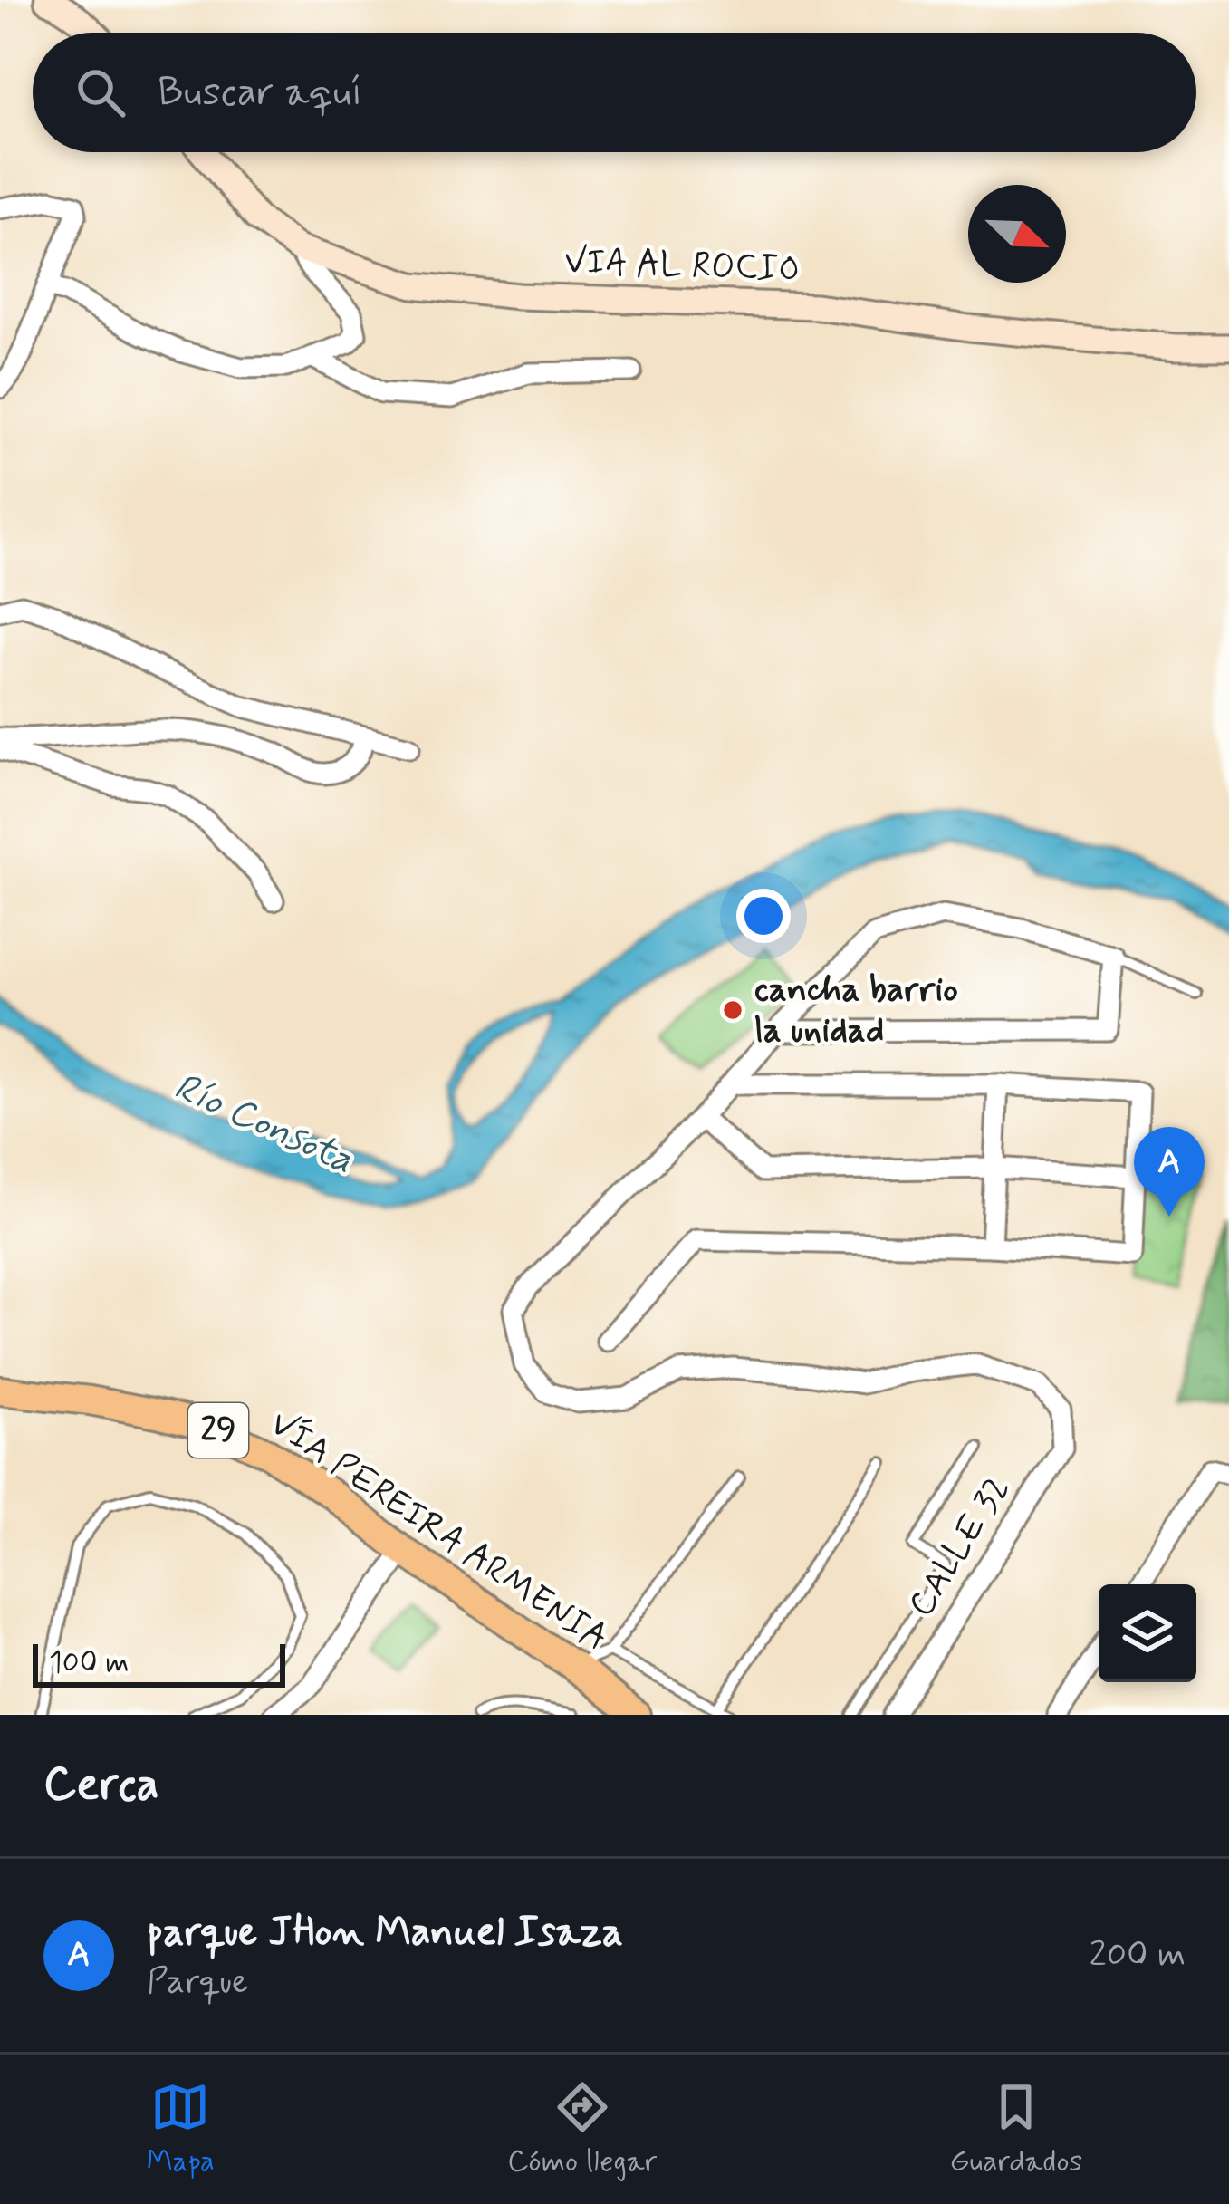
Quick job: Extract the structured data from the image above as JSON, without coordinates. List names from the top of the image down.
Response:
{
  "streets": {
    "main road": ["VIA AL ROCIO", "29", "VÍA PEREIRA ARMENIA"],
    "street": ["CALLE 32"]
  },
  "water": ["Río Consota"],
  "places": ["cancha barrio la unidad"],
  "scale_bar": "100 m",
  "north": "bottom right",
  "page": {
    "search": "Buscar aquí",
    "pins": "A",
    "scale": "100 m",
    "heading": "Cerca",
    "list": [
      {
        "mark": "A",
        "name": "parque JHon Manuel Isaza",
        "note": "Parque",
        "value": "200 m"
      }
    ],
    "nav": ["Mapa", "Cómo llegar", "Guardados"]
  }
}
